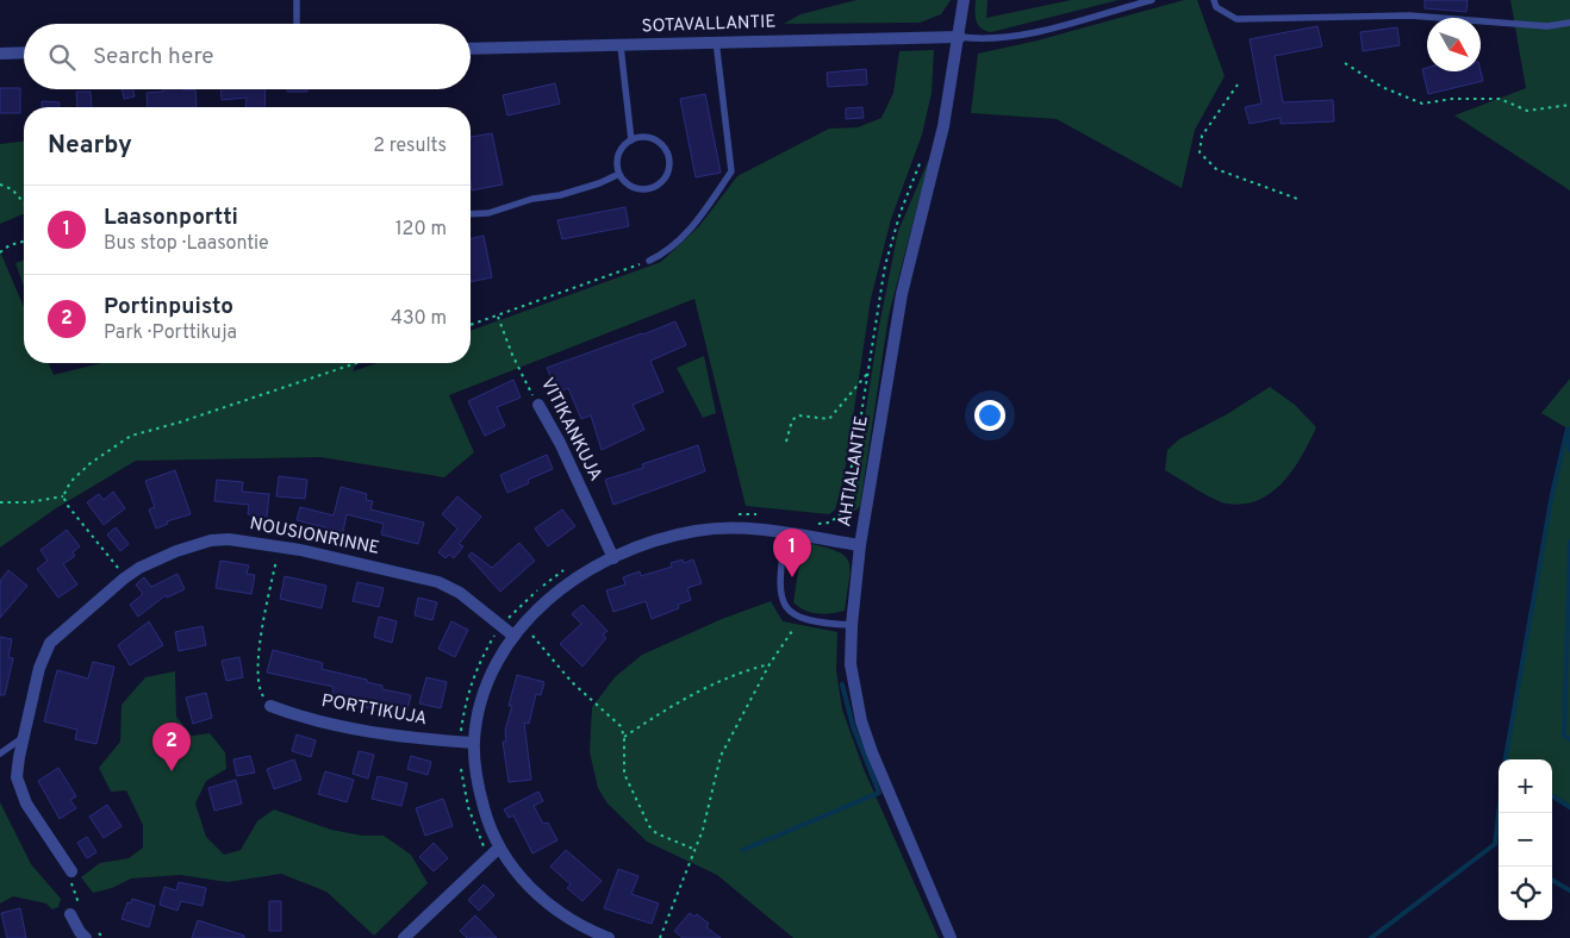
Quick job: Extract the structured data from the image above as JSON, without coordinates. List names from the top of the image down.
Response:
{
  "streets": {
    "street": [
      "SOTAVALLANTIE",
      "VITIKANKUJA",
      "AHTIALANTIE",
      "NOUSIONRINNE",
      "PORTTIKUJA"
    ]
  },
  "crossings": [
    ["SOTAVALLANTIE", "AHTIALANTIE"]
  ],
  "north": "bottom right",
  "page": {
    "search": "Search here",
    "heading": ["Nearby", "2 results"],
    "list": [
      {
        "mark": "1",
        "name": "Laasonportti",
        "note": "Bus stop · Laasontie",
        "value": "120 m"
      },
      {
        "mark": "2",
        "name": "Portinpuisto",
        "note": "Park · Porttikuja",
        "value": "430 m"
      }
    ],
    "pins": ["1", "2"],
    "map_buttons": ["+", "−"]
  }
}
